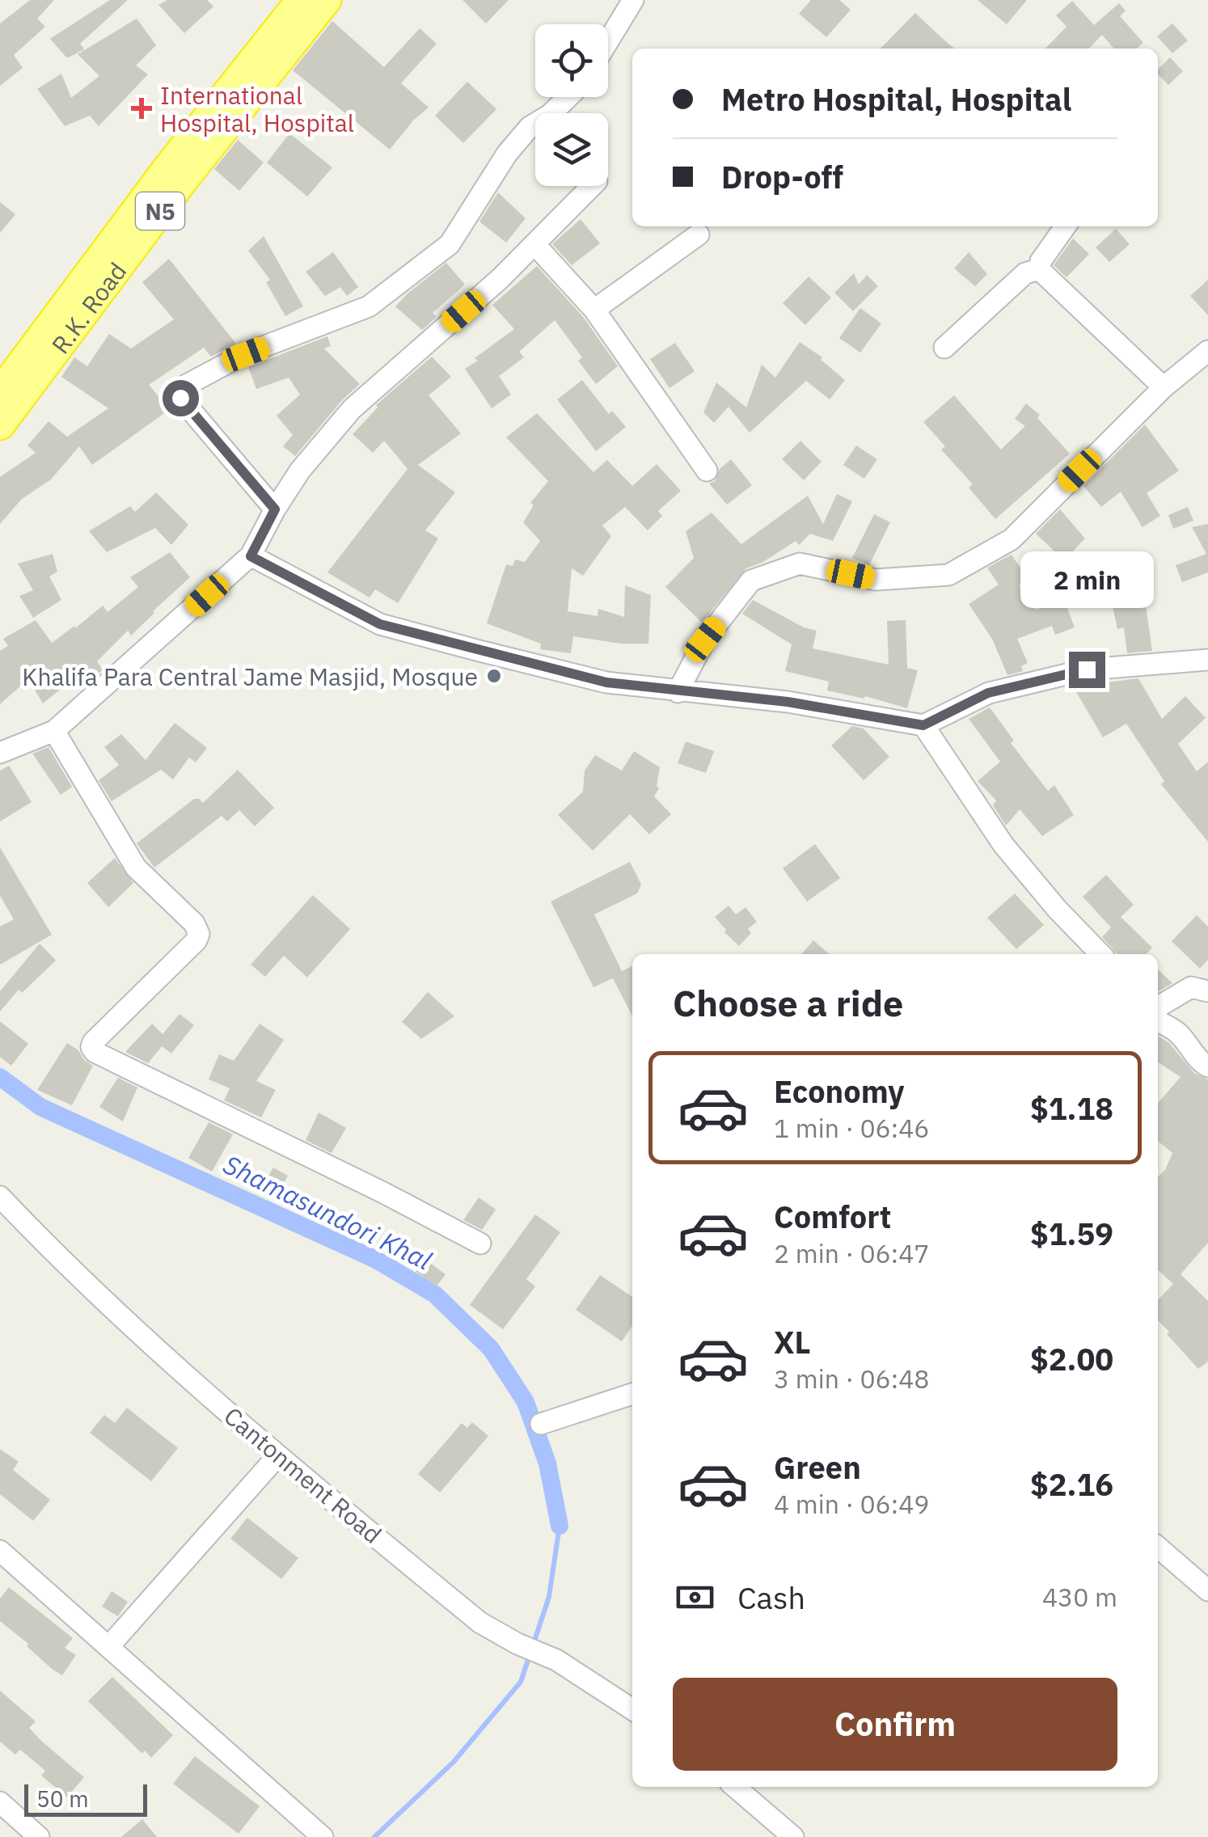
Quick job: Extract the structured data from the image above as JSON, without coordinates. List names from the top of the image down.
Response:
{
  "streets": {
    "highway": ["N5", "R.K. Road"],
    "street": ["Cantonment Road"]
  },
  "water": ["Shamasundori Khal"],
  "places": {
    "health": ["International Hospital, Hospital"],
    "other": ["Khalifa Para Central Jame Masjid, Mosque"]
  },
  "scale_bar": "50 m",
  "page": {
    "banner": ["Metro Hospital, Hospital", "Drop-off"],
    "bubble": "2 min",
    "heading": "Choose a ride",
    "list": [
      {
        "name": "Economy",
        "note": "1 min · 06:46",
        "value": "$1.18"
      },
      {
        "name": "Comfort",
        "note": "2 min · 06:47",
        "value": "$1.59"
      },
      {
        "name": "XL",
        "note": "3 min · 06:48",
        "value": "$2.00"
      },
      {
        "name": "Green",
        "note": "4 min · 06:49",
        "value": "$2.16"
      }
    ],
    "pay": ["Cash", "430 m"],
    "buttons": "Confirm",
    "scale": "50 m"
  }
}
